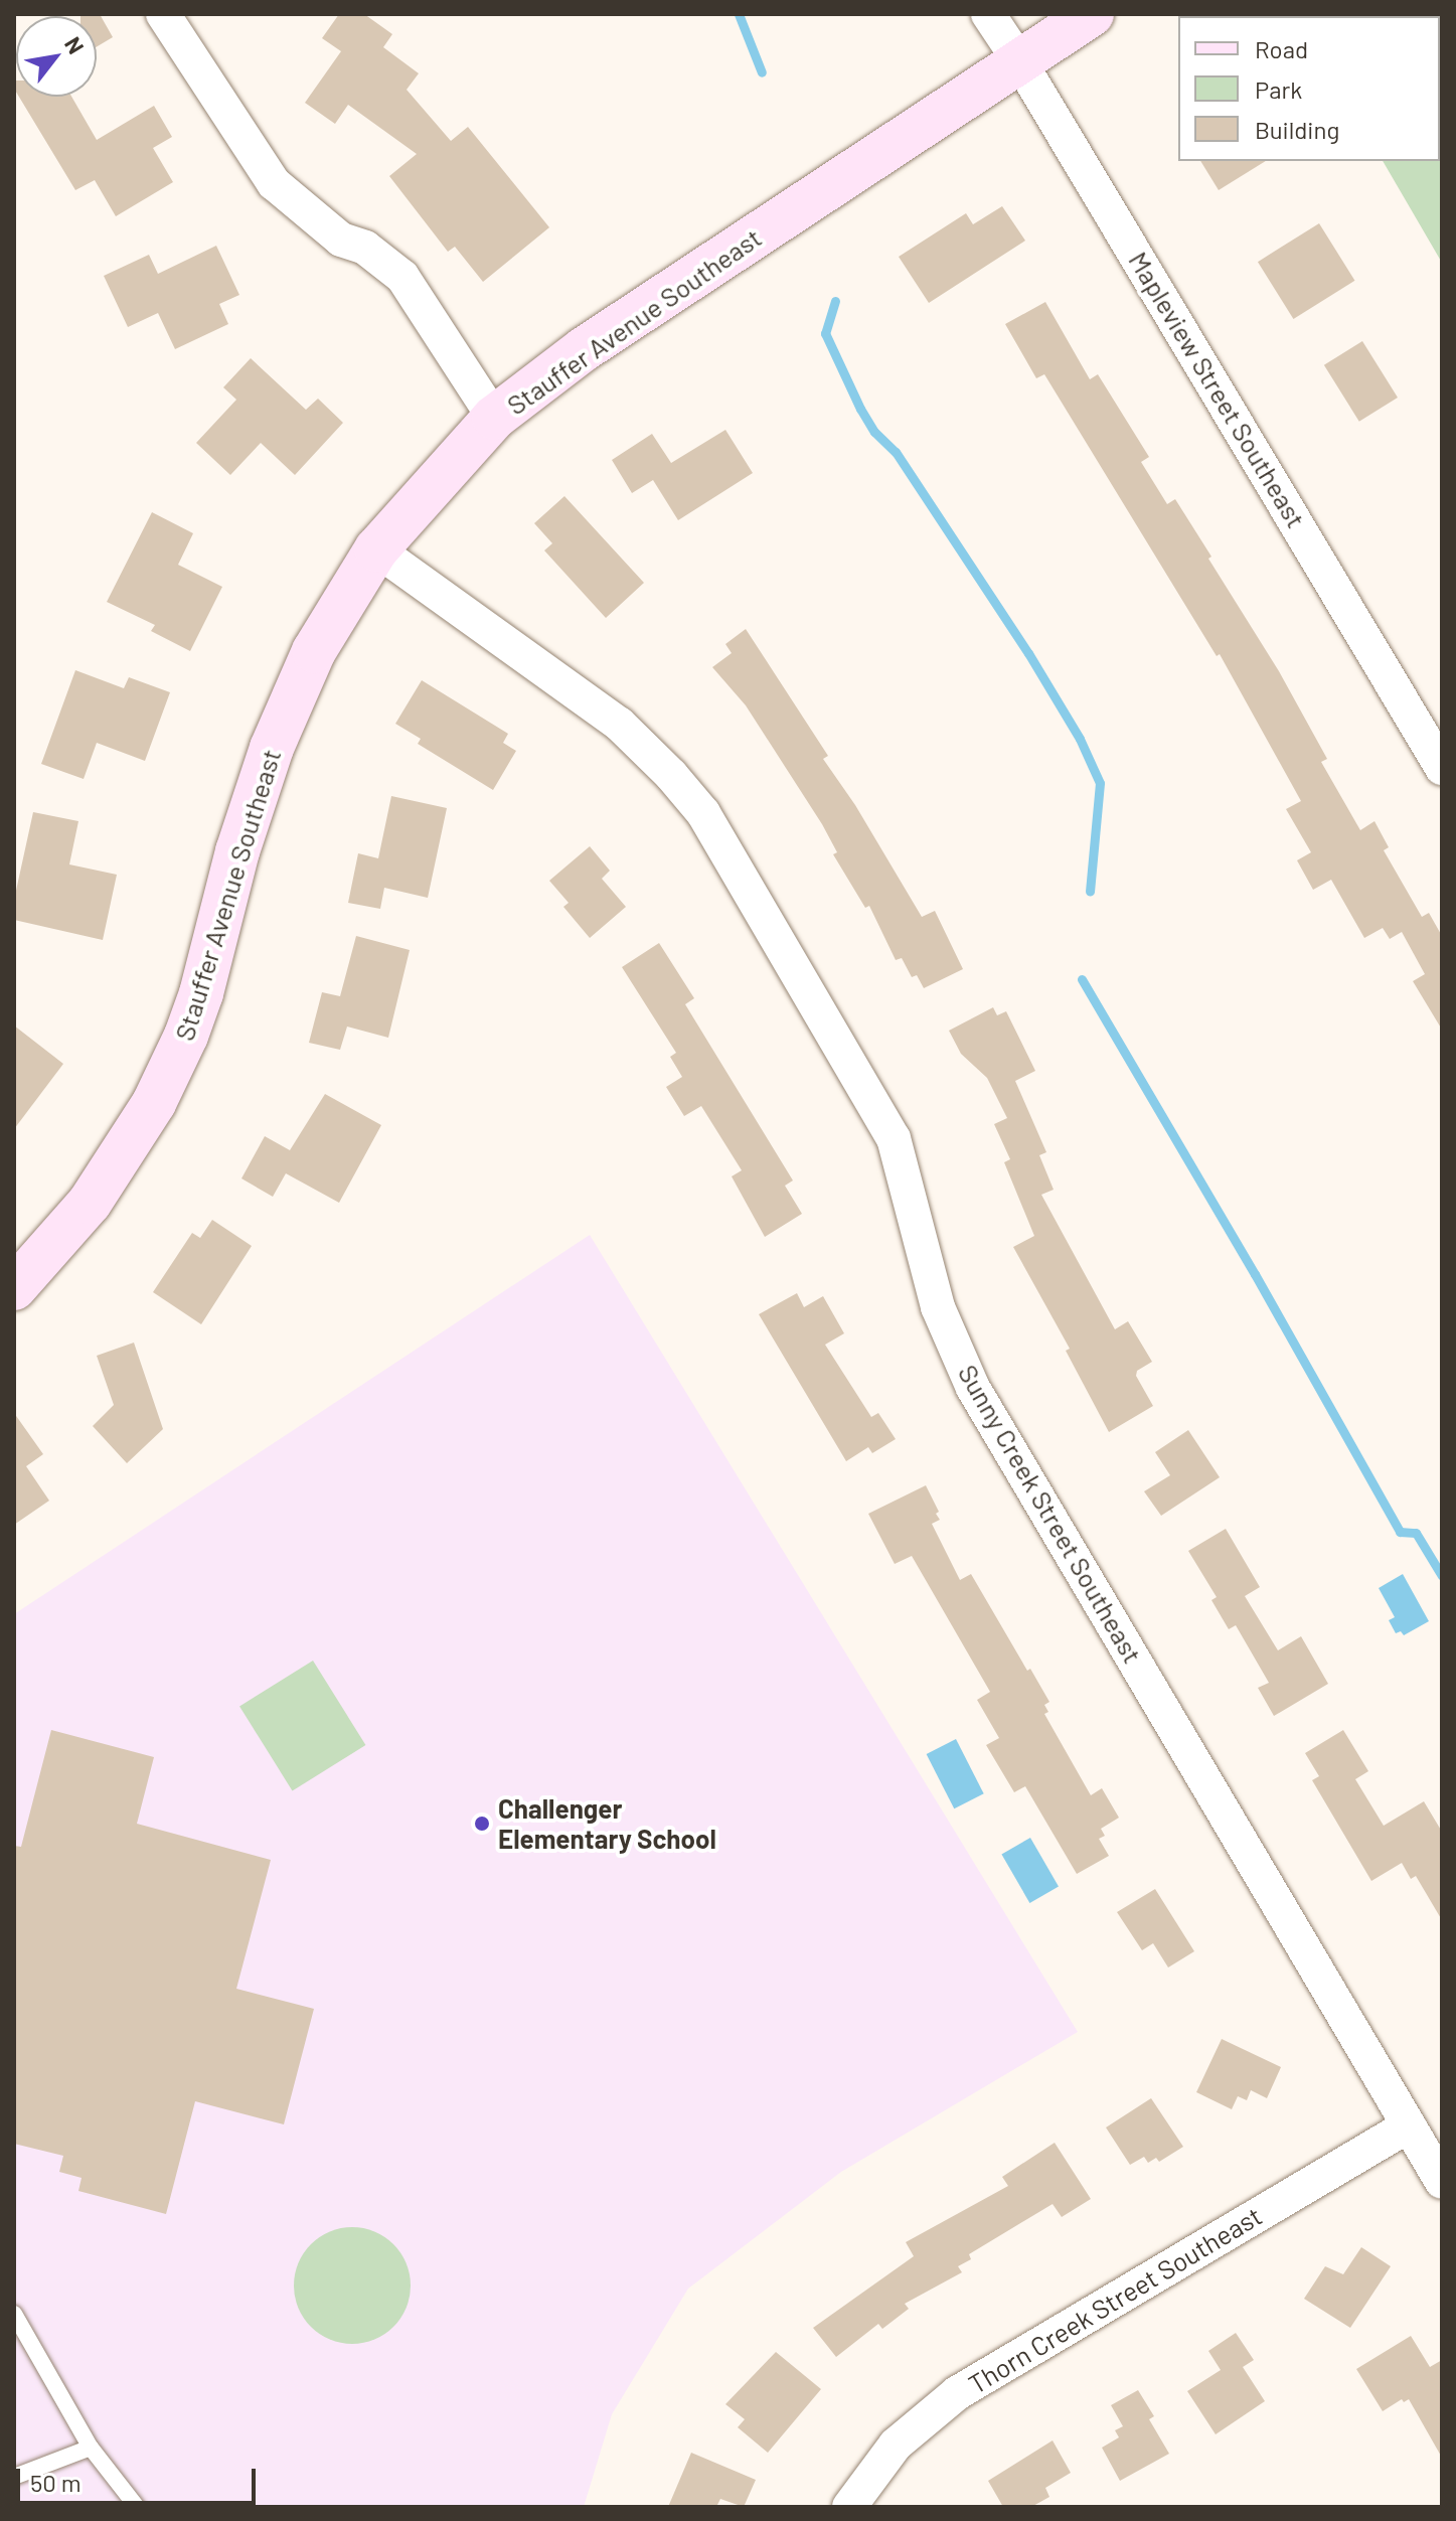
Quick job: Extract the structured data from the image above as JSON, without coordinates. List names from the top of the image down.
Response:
{
  "streets": {
    "street": [
      "Stauffer Avenue Southeast",
      "Mapleview Street Southeast",
      "Sunny Creek Street Southeast",
      "Thorn Creek Street Southeast"
    ]
  },
  "crossings": [
    ["Stauffer Avenue Southeast", "Mapleview Street Southeast"],
    ["Stauffer Avenue Southeast", "Sunny Creek Street Southeast"],
    ["Sunny Creek Street Southeast", "Thorn Creek Street Southeast"]
  ],
  "places": ["Challenger Elementary School"],
  "legend": ["Road", "Park", "Building"],
  "scale_bar": "50 m",
  "north": "top right"
}
